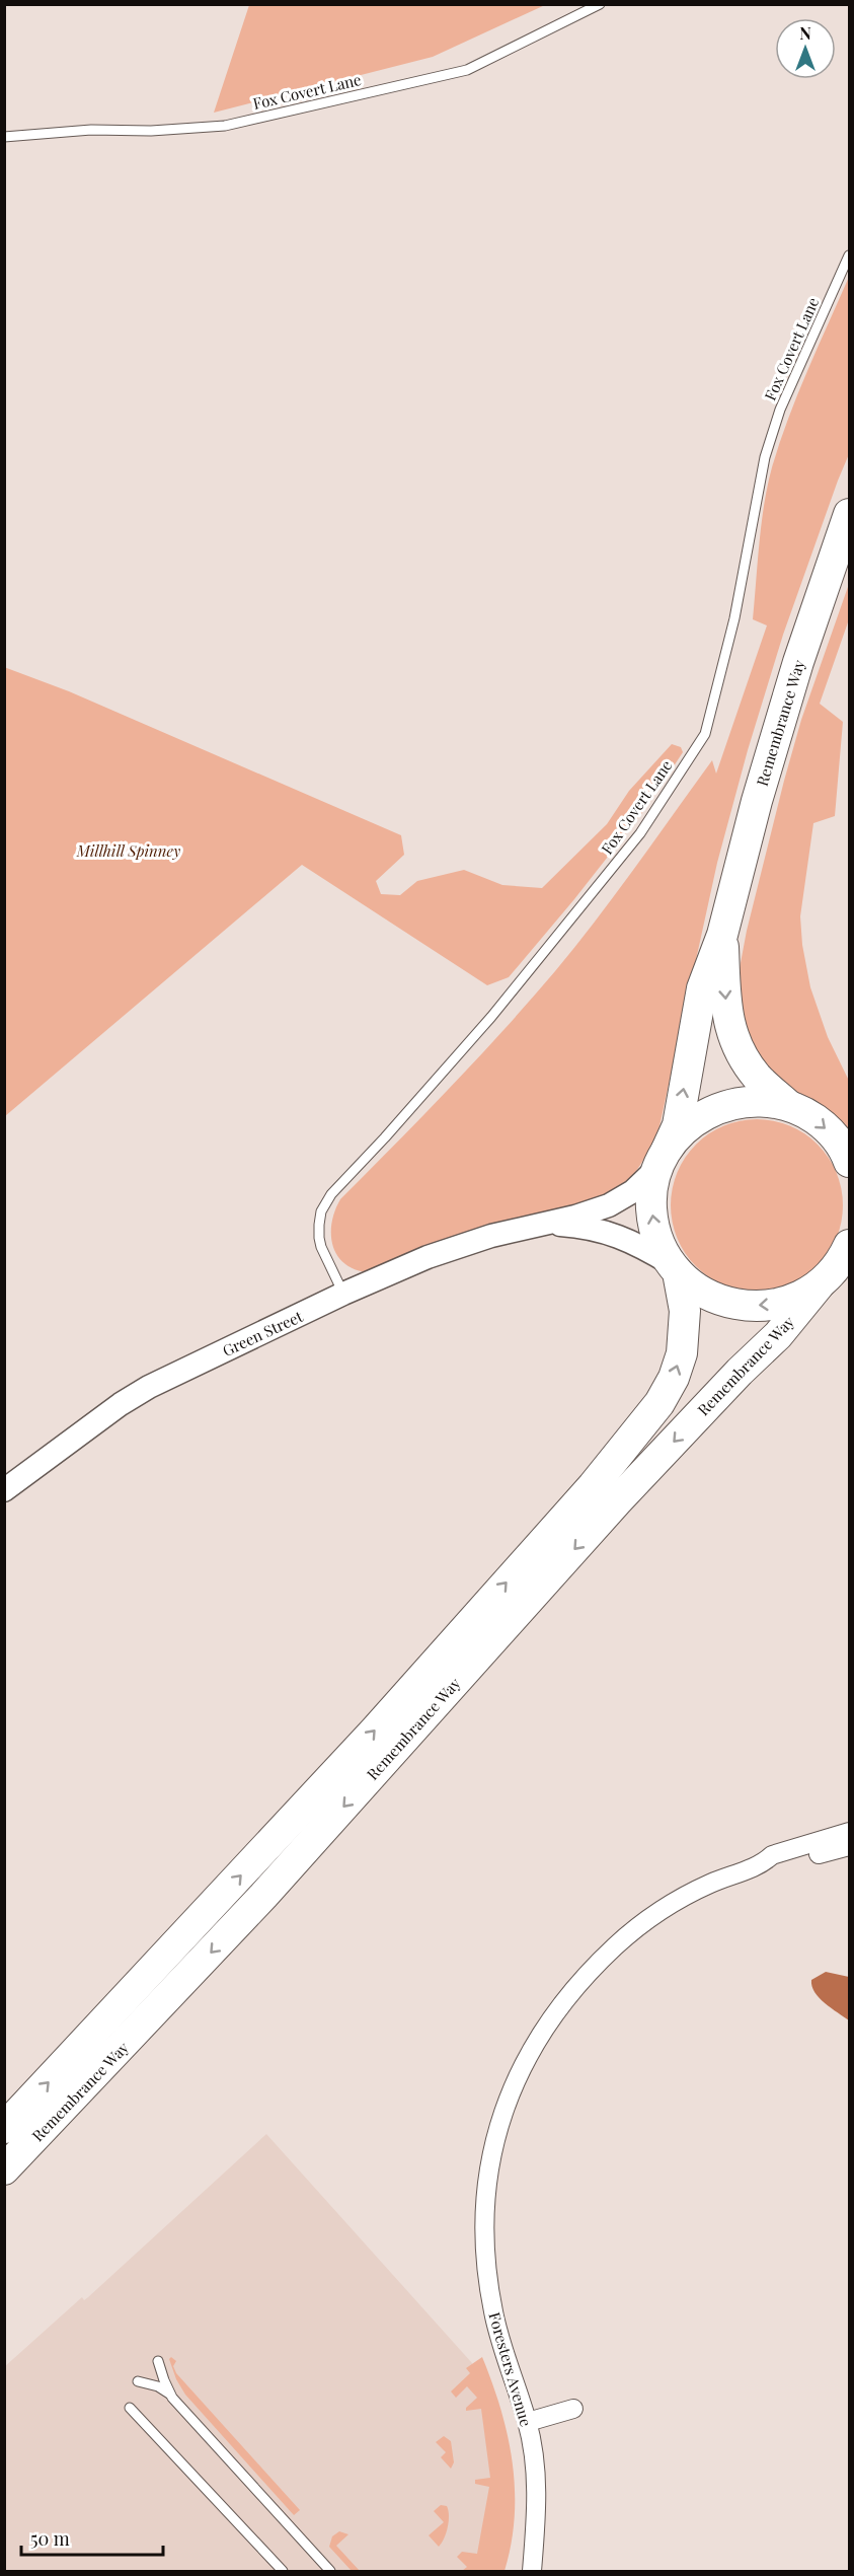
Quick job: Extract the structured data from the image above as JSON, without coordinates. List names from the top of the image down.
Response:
{
  "streets": {
    "highway": ["Remembrance Way"],
    "street": ["Green Street", "Foresters Avenue"],
    "lane": ["Fox Covert Lane"]
  },
  "crossings": [
    ["Fox Covert Lane", "Green Street"],
    ["Remembrance Way", "Green Street"]
  ],
  "parks": ["Millhill Spinney"],
  "scale_bar": "50 m",
  "north": "top"
}
